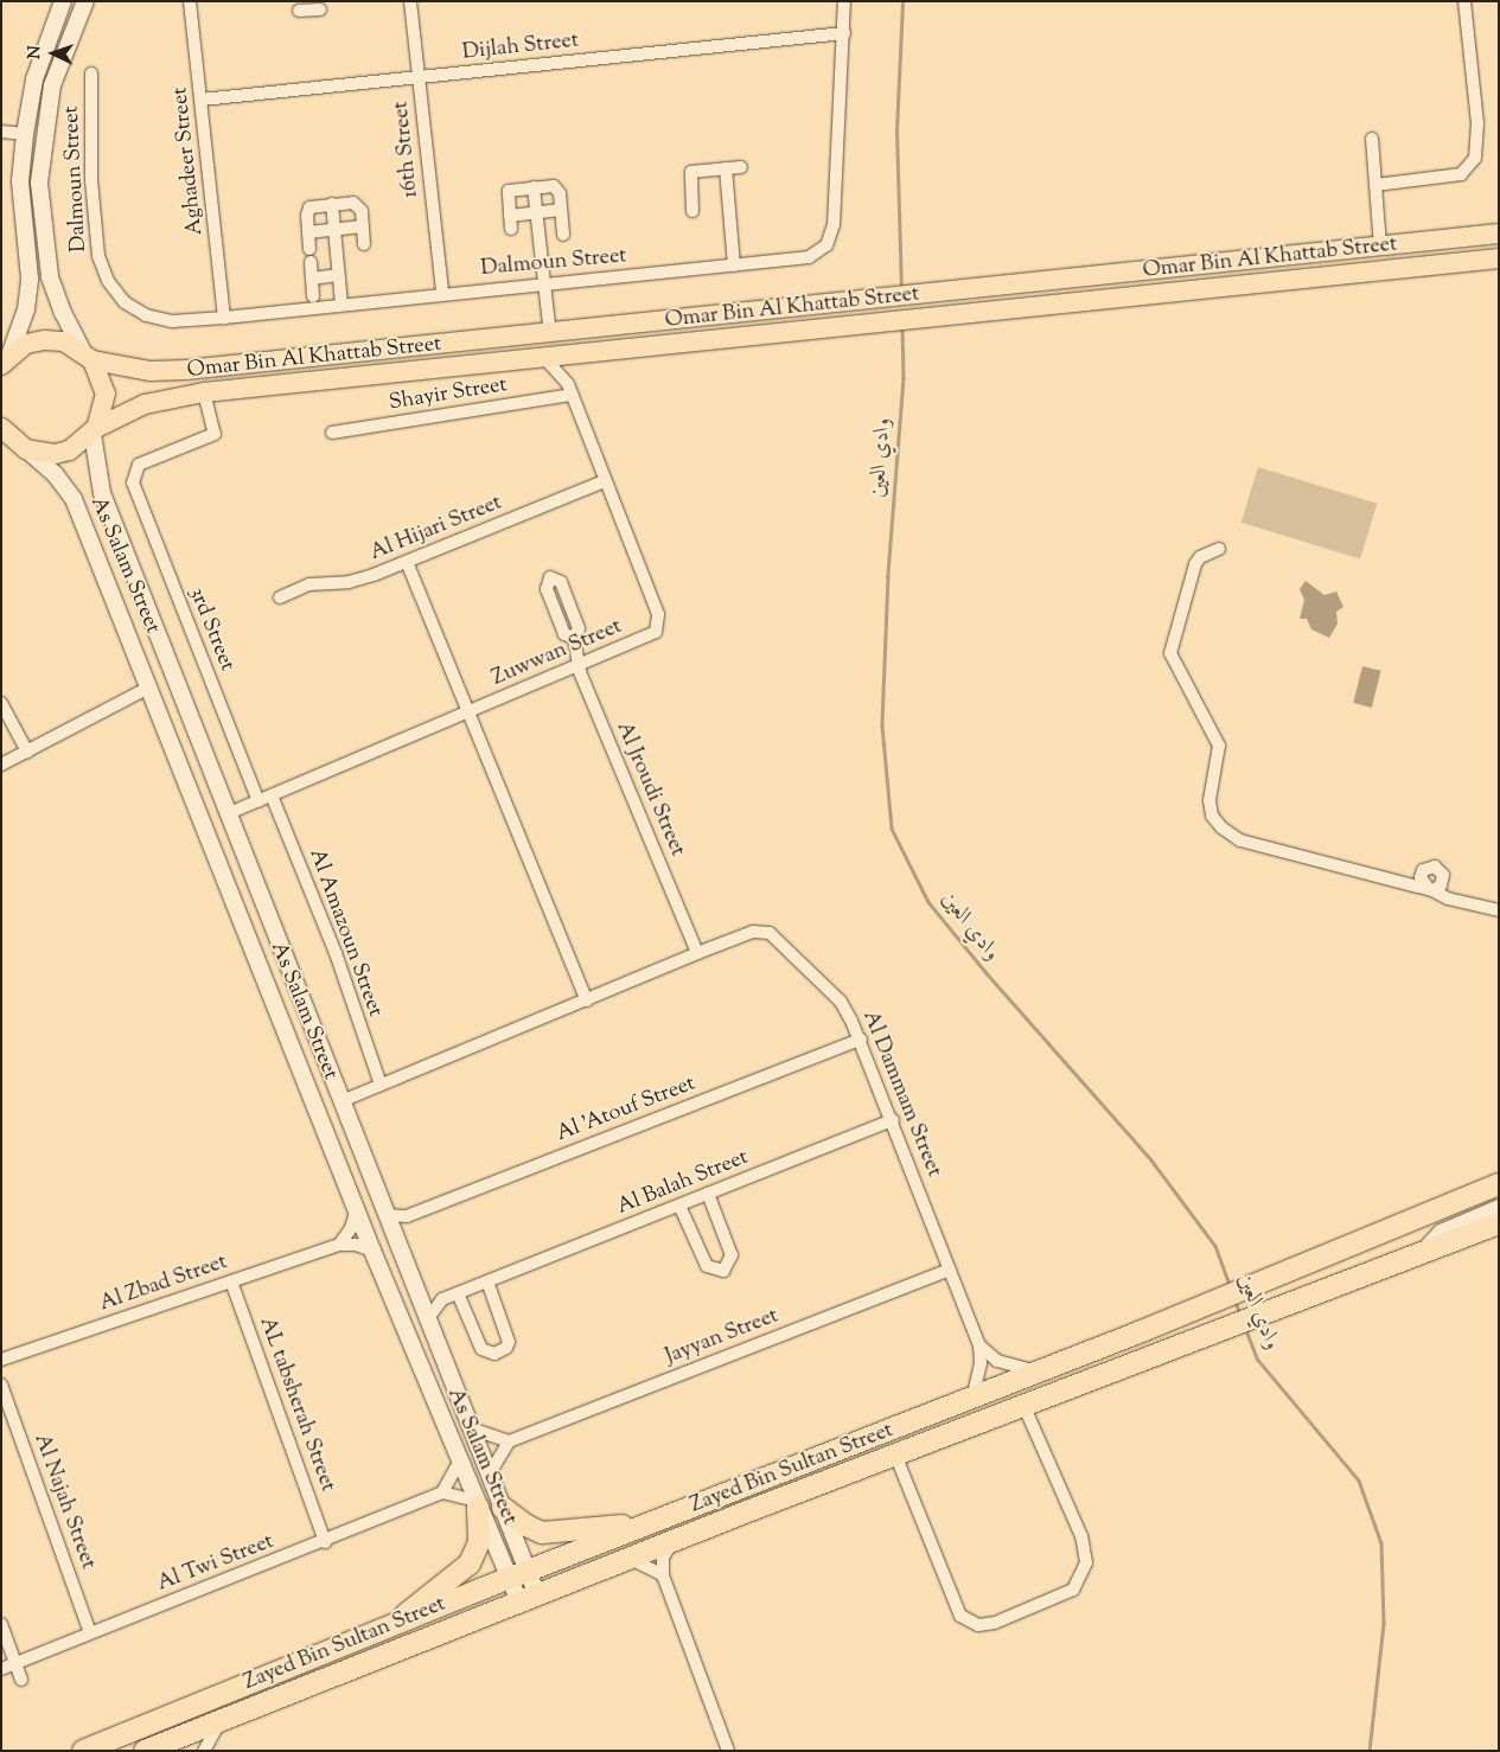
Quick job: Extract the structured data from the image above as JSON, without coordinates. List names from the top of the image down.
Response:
{
  "streets": {
    "highway": ["Zayed Bin Sultan Street"],
    "main road": ["Omar Bin Al Khattab Street"],
    "street": [
      "Dijlah Street",
      "16th Street",
      "Aghadeer Street",
      "Dalmoun Street",
      "Shayir Street",
      "Al Hijari Street",
      "As Salam Street",
      "3rd Street",
      "Zuwwan Street",
      "Al Jroudi Street",
      "Al Amazoun Street",
      "Al Dammam Street",
      "Al 'Atouf Street",
      "Al Balah Street",
      "Al Zbad Street",
      "Jayyan Street",
      "AL tabsherah Street",
      "Al Najah Street",
      "Al Twi Street"
    ]
  },
  "crossings": [
    ["Dijlah Street", "16th Street"],
    ["Dijlah Street", "Aghadeer Street"],
    ["Dijlah Street", "Dalmoun Street"],
    ["16th Street", "Dalmoun Street"],
    ["Aghadeer Street", "Dalmoun Street"],
    ["Omar Bin Al Khattab Street", "As Salam Street"],
    ["Omar Bin Al Khattab Street", "3rd Street"],
    ["Omar Bin Al Khattab Street", "Zuwwan Street"],
    ["Shayir Street", "Zuwwan Street"],
    ["Al Hijari Street", "Zuwwan Street"],
    ["As Salam Street", "Zuwwan Street"],
    ["As Salam Street", "Al Dammam Street"],
    ["As Salam Street", "Al 'Atouf Street"],
    ["As Salam Street", "Al Zbad Street"],
    ["As Salam Street", "Zayed Bin Sultan Street"],
    ["3rd Street", "Zuwwan Street"],
    ["Zuwwan Street", "Al Jroudi Street"],
    ["Zuwwan Street", "Al Amazoun Street"],
    ["Al Jroudi Street", "Al Dammam Street"],
    ["Al Amazoun Street", "Al Dammam Street"],
    ["Al Dammam Street", "Al 'Atouf Street"],
    ["Al Dammam Street", "Al Balah Street"],
    ["Al Dammam Street", "Jayyan Street"],
    ["Al Dammam Street", "Zayed Bin Sultan Street"],
    ["Al Zbad Street", "AL tabsherah Street"],
    ["AL tabsherah Street", "Al Twi Street"],
    ["Al Najah Street", "Al Twi Street"]
  ],
  "water": ["وادي العين"],
  "north": "left"
}
